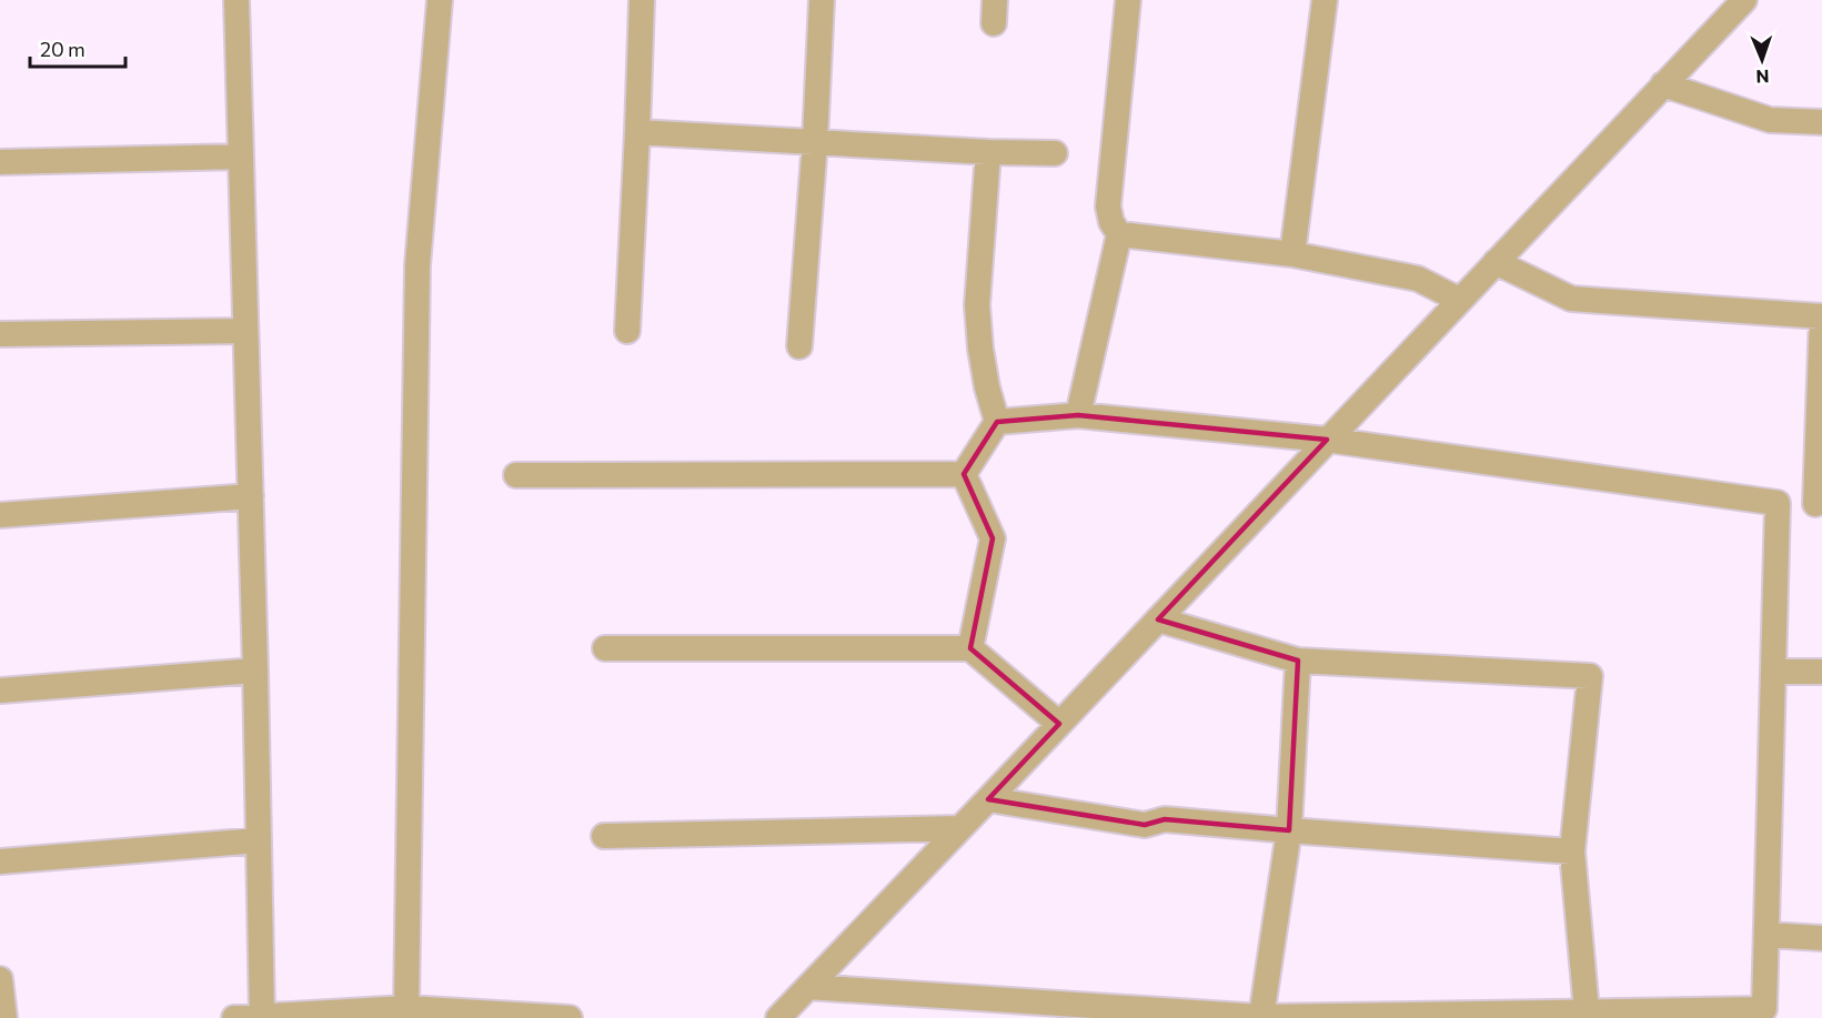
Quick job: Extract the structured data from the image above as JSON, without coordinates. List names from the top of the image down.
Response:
{
  "scale_bar": "20 m",
  "north": "bottom"
}
